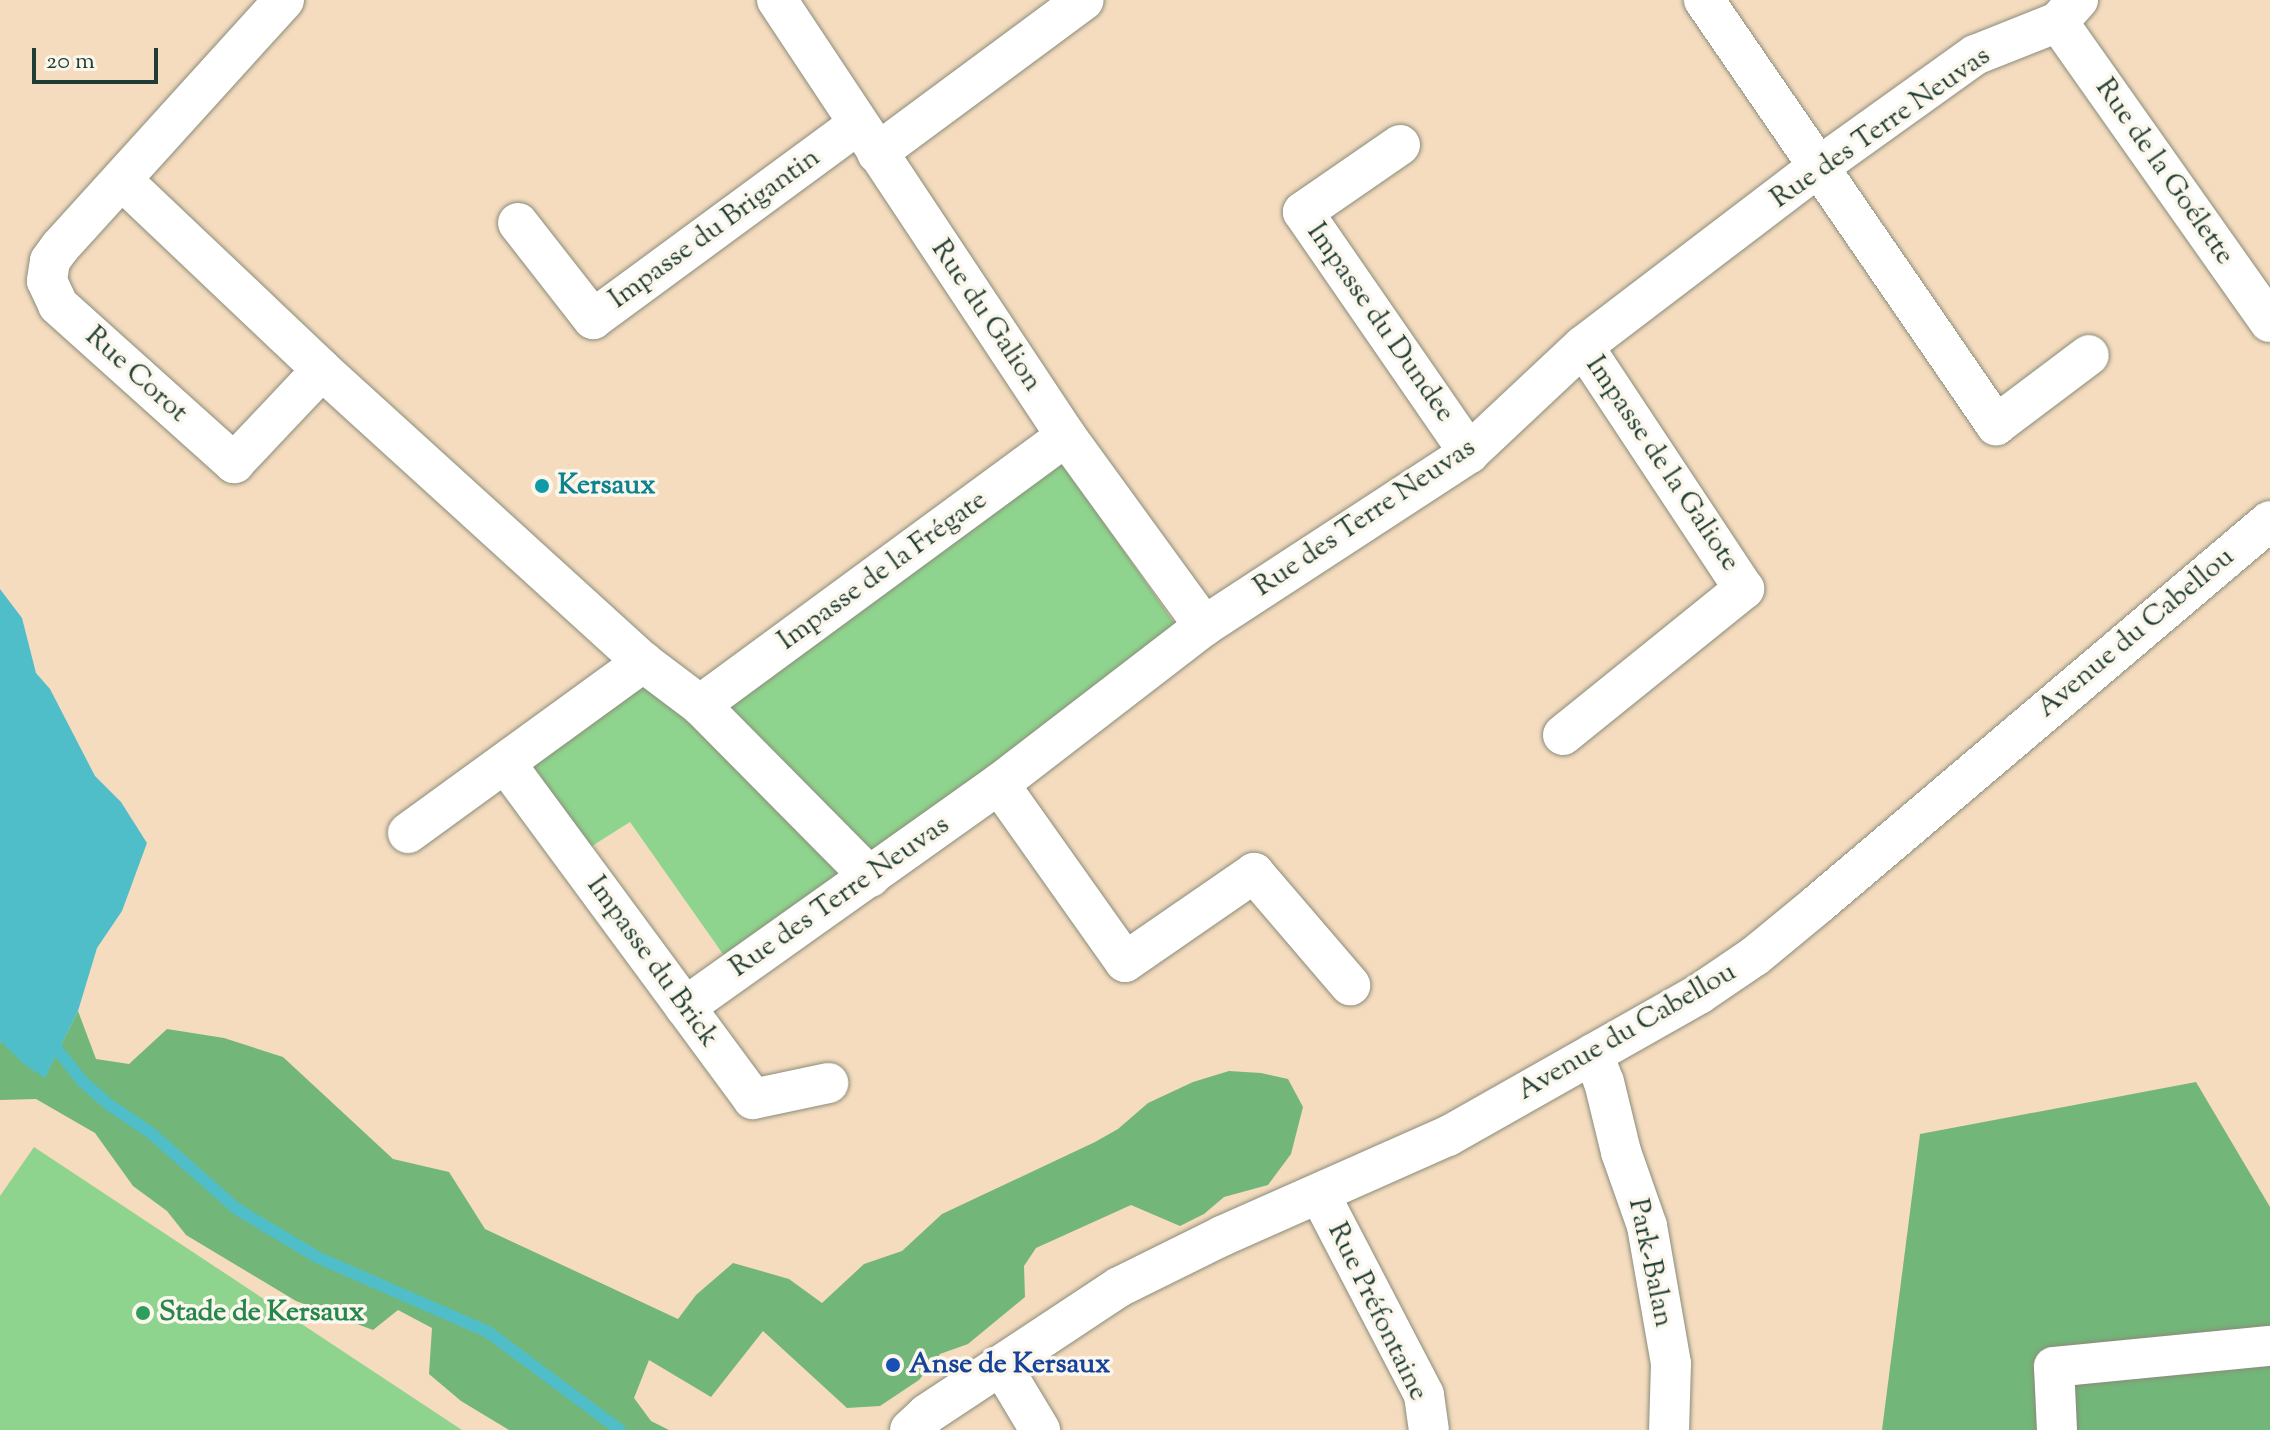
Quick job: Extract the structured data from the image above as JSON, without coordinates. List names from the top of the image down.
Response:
{
  "streets": {
    "street": [
      "Rue des Terre Neuvas",
      "Rue de la Goélette",
      "Impasse du Brigantin",
      "Rue du Galion",
      "Impasse du Dundee",
      "Rue Corot",
      "Impasse de la Galiote",
      "Impasse de la Frégate",
      "Avenue du Cabellou",
      "Impasse du Brick",
      "Park-Balan",
      "Rue Préfontaine"
    ]
  },
  "crossings": [
    ["Rue des Terre Neuvas", "Rue de la Goélette"],
    ["Rue des Terre Neuvas", "Rue du Galion"],
    ["Rue des Terre Neuvas", "Impasse du Dundee"],
    ["Rue des Terre Neuvas", "Impasse de la Galiote"],
    ["Rue des Terre Neuvas", "Impasse du Brick"],
    ["Impasse du Brigantin", "Rue du Galion"],
    ["Rue du Galion", "Impasse de la Frégate"],
    ["Avenue du Cabellou", "Park-Balan"],
    ["Avenue du Cabellou", "Rue Préfontaine"]
  ],
  "places": ["Kersaux", "Stade de Kersaux", "Anse de Kersaux"],
  "scale_bar": "20 m"
}
